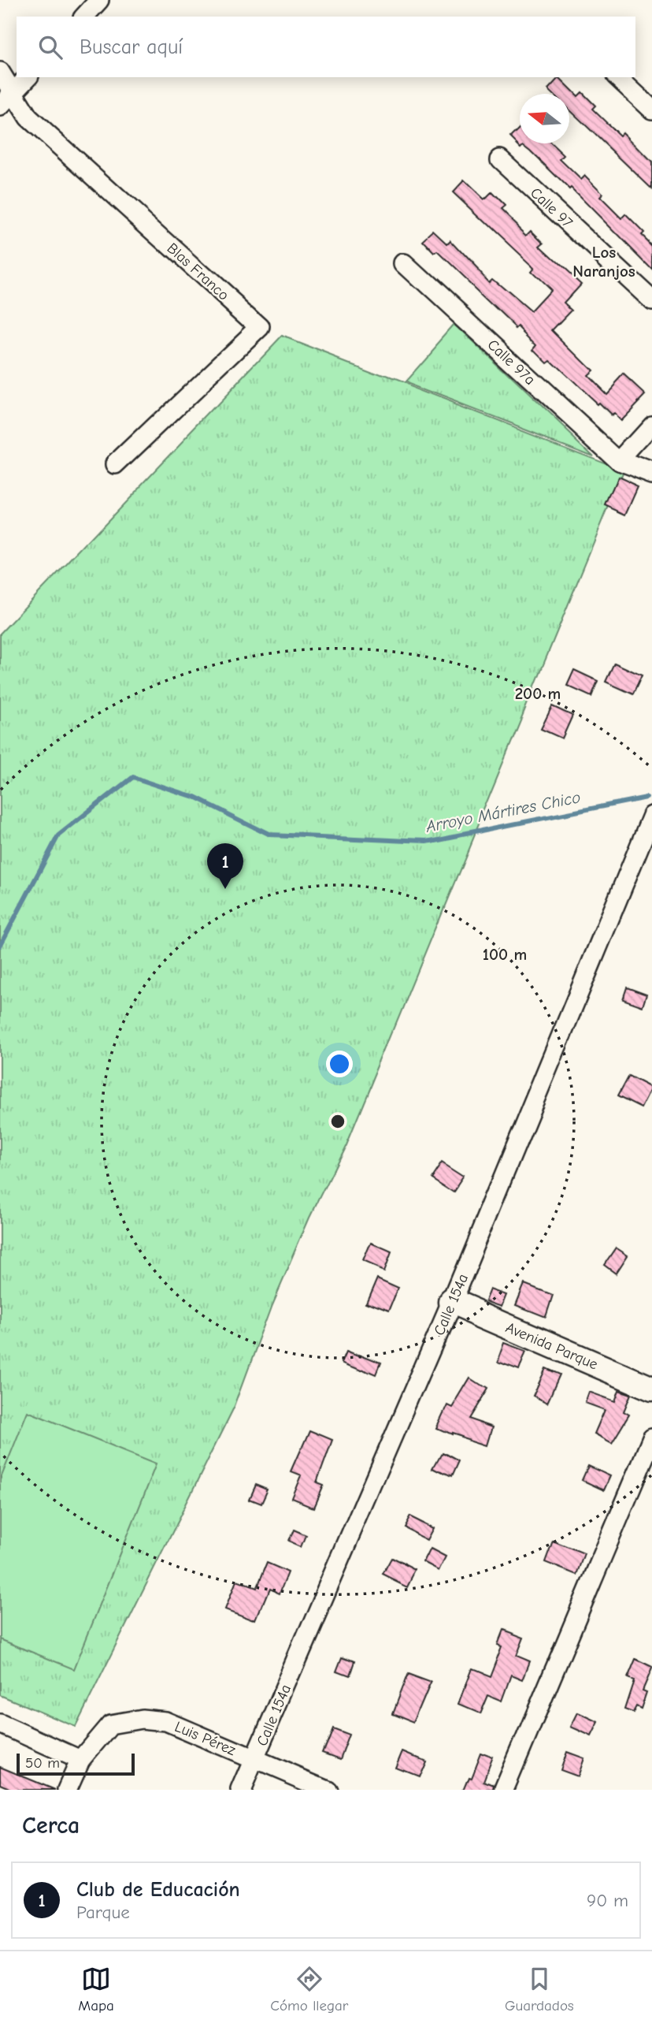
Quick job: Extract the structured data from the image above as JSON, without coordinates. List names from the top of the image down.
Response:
{
  "streets": {
    "street": [
      "Calle 97",
      "Blas Franco",
      "Calle 97a",
      "Calle 154a",
      "Avenida Parque",
      "Luis Pérez"
    ]
  },
  "crossings": [
    ["Calle 154a", "Avenida Parque"],
    ["Calle 154a", "Luis Pérez"]
  ],
  "districts": ["Los Naranjos"],
  "water": ["Arroyo Mártires Chico"],
  "scale_bar": "50 m",
  "north": "left",
  "page": {
    "search": "Buscar aquí",
    "pins": "1",
    "scale": "50 m",
    "heading": "Cerca",
    "list": [
      {
        "mark": "1",
        "name": "Club de Educación",
        "note": "Parque",
        "value": "90 m"
      }
    ],
    "nav": ["Mapa", "Cómo llegar", "Guardados"]
  },
  "rings": ["200 m", "100 m"]
}
